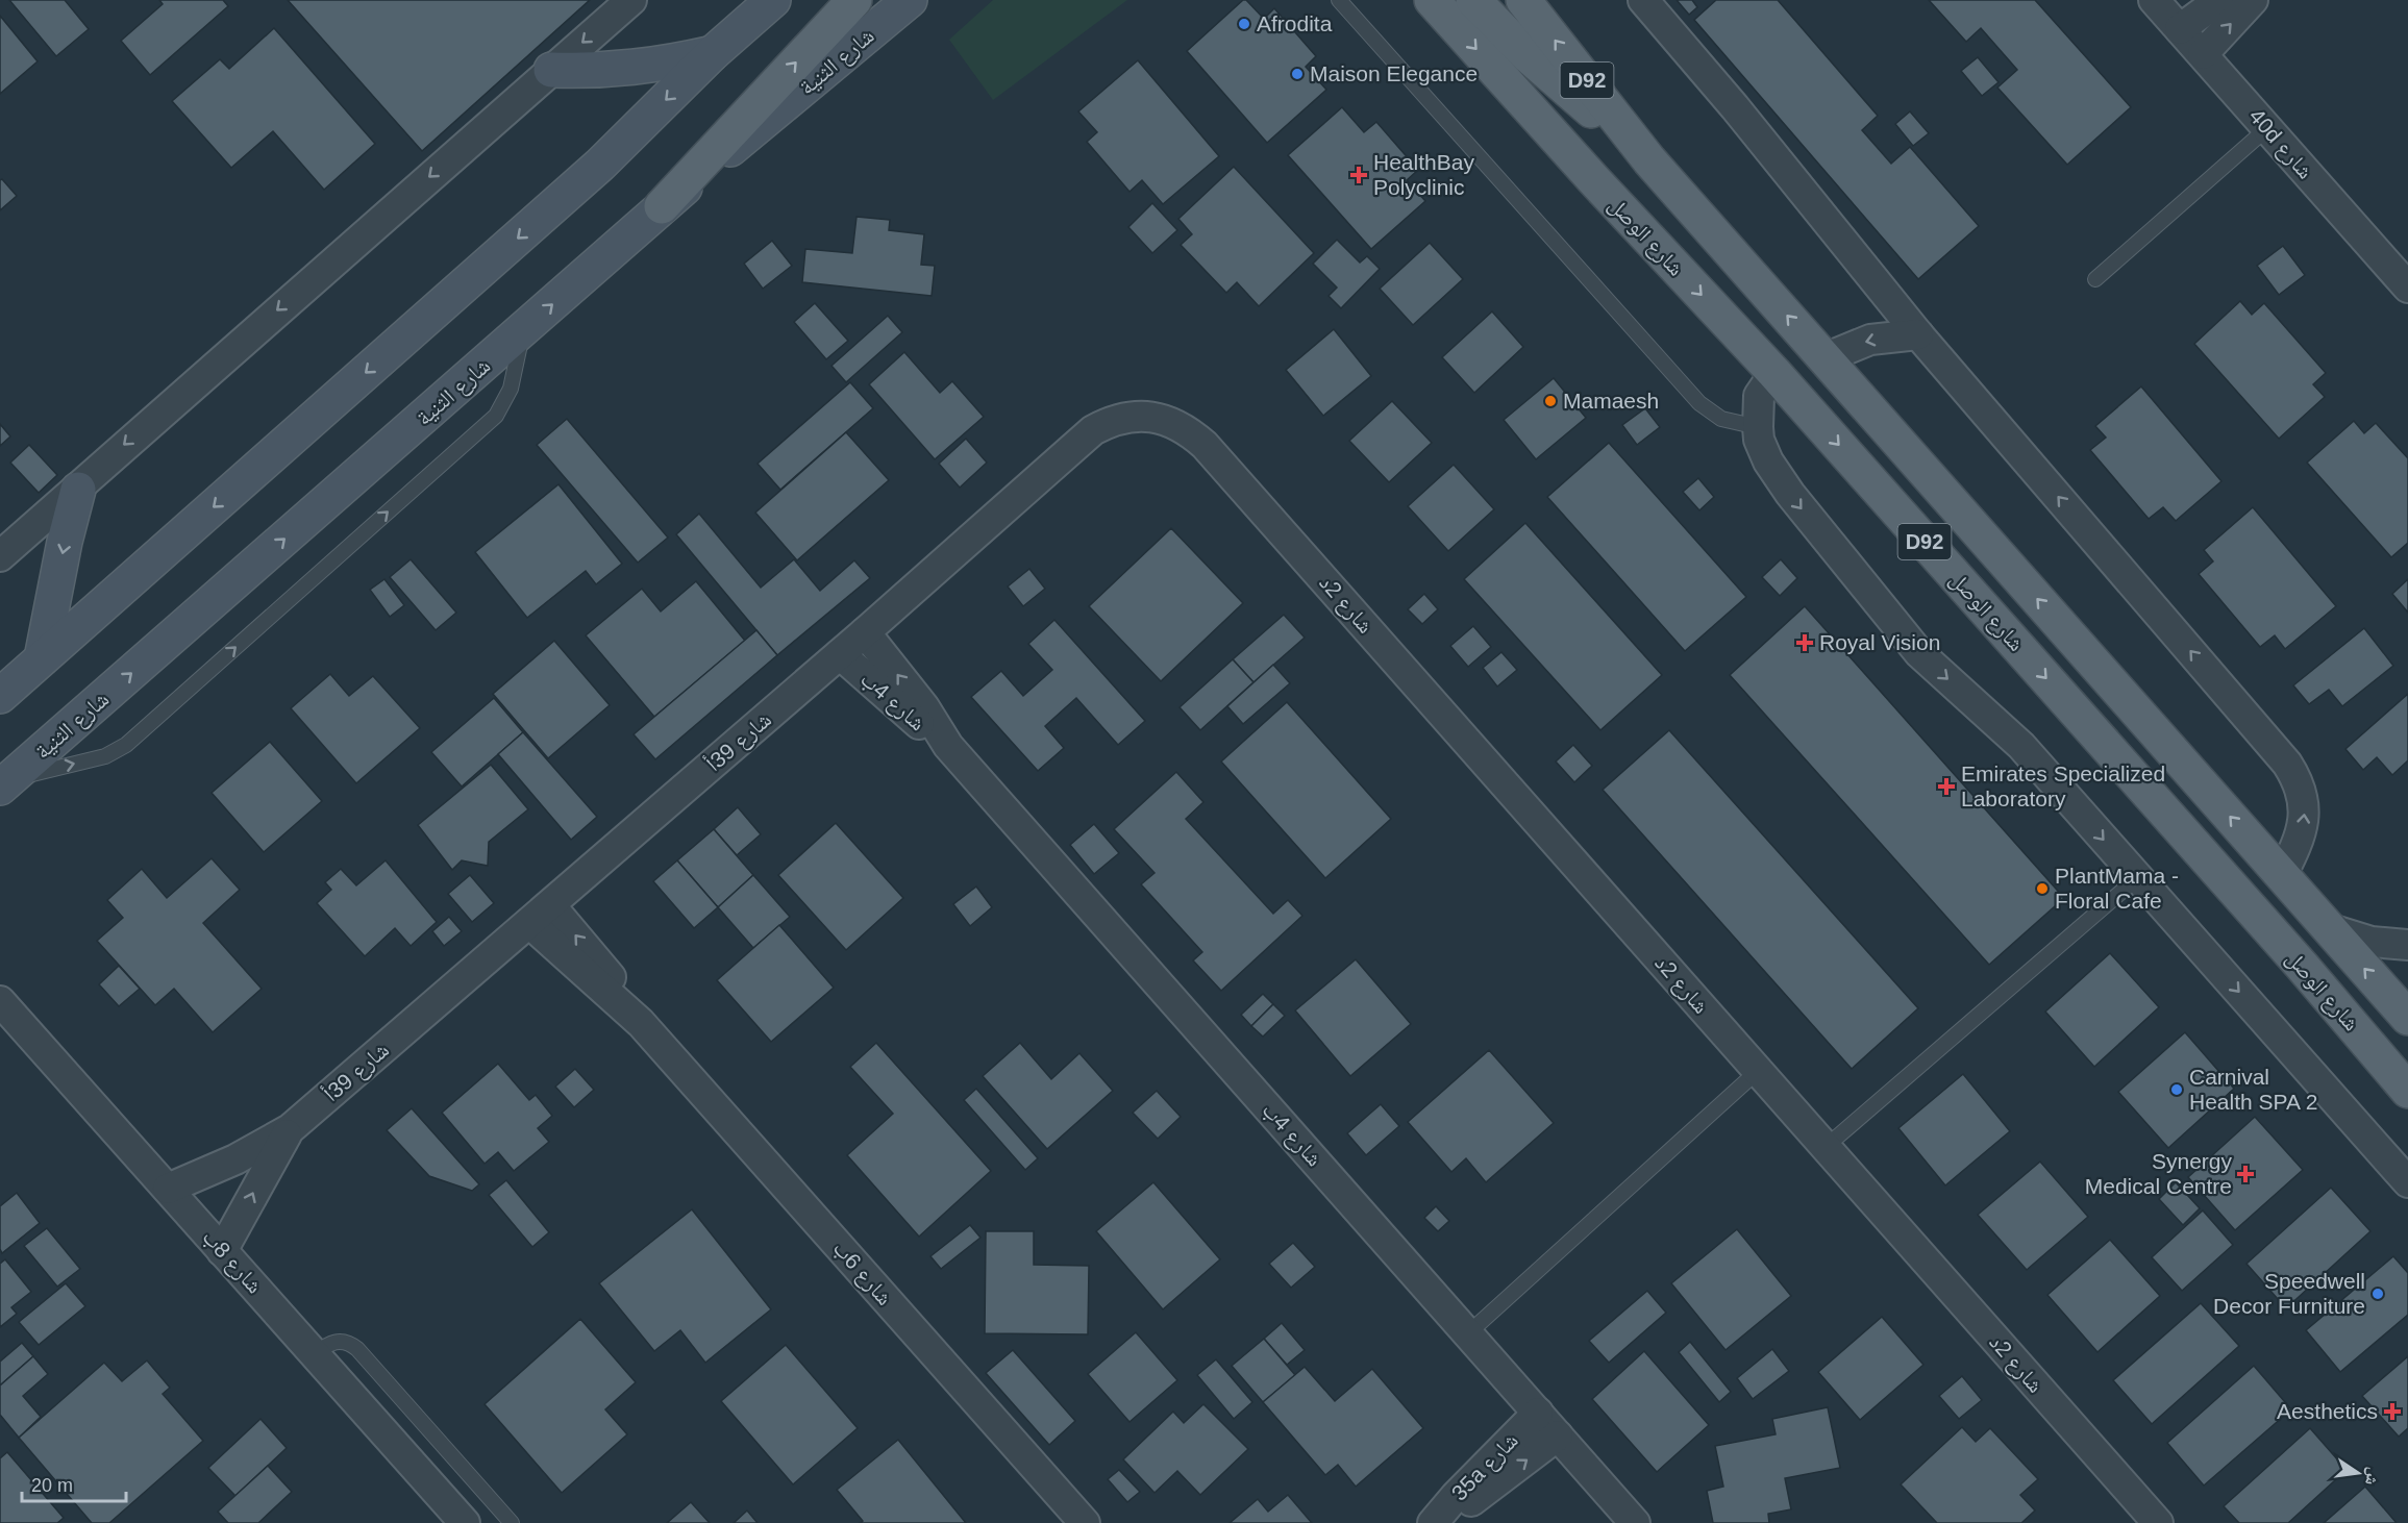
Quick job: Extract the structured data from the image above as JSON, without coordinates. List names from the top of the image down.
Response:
{
  "streets": {
    "main road": ["شارع الثنية", "D92", "شارع الوصل"],
    "street": [
      "40d شارع",
      "شارع 2د",
      "شارع 4ب",
      "شارع 39أ",
      "شارع 8ب",
      "شارع 6ب",
      "35a شارع"
    ]
  },
  "crossings": [
    ["شارع 2د", "شارع 39أ"],
    ["شارع 4ب", "شارع 39أ"],
    ["شارع 4ب", "35a شارع"],
    ["شارع 39أ", "شارع 8ب"],
    ["شارع 39أ", "شارع 6ب"]
  ],
  "places": {
    "other": [
      "Afrodita",
      "Maison Elegance",
      "Mamaesh",
      "PlantMama - Floral Cafe",
      "Carnival Health SPA 2",
      "Speedwell Decor Furniture"
    ],
    "health": [
      "HealthBay Polyclinic",
      "Royal Vision",
      "Emirates Specialized Laboratory",
      "Synergy Medical Centre",
      "Aesthetics"
    ]
  },
  "scale_bar": "20 m",
  "north": "right"
}
